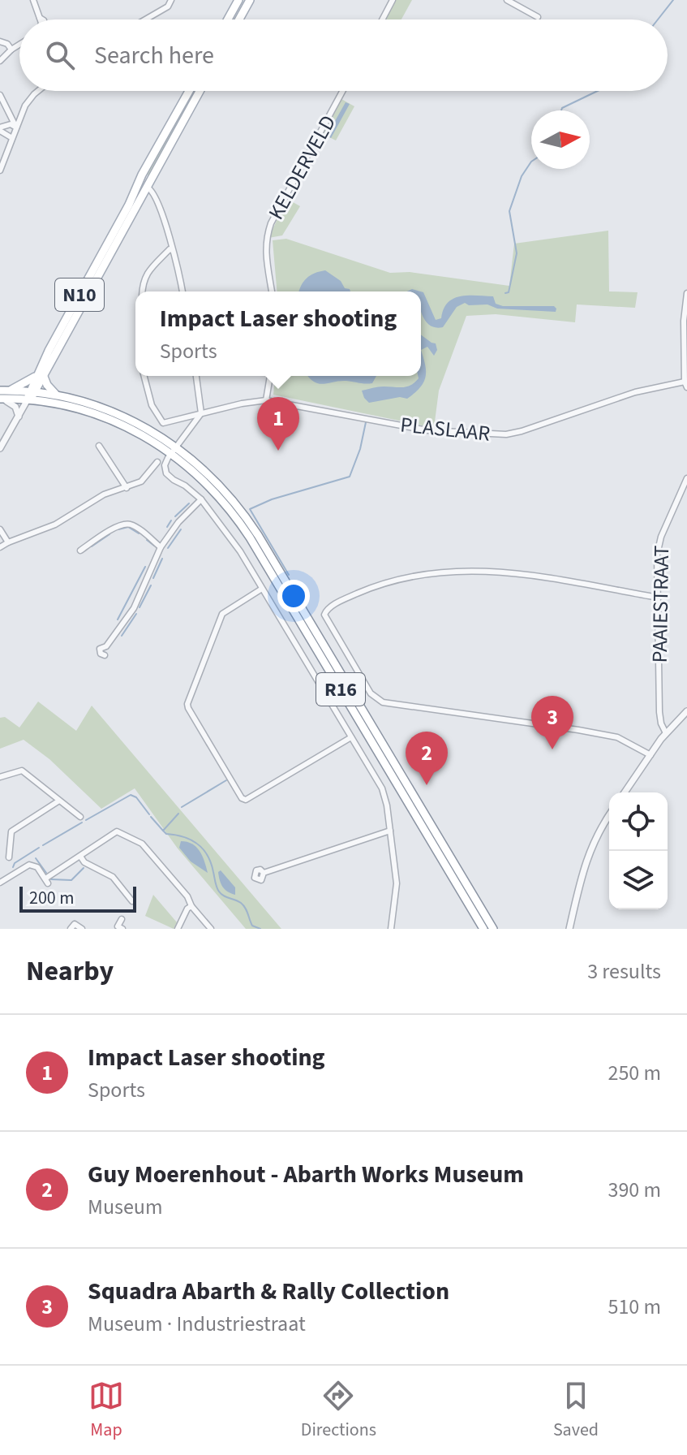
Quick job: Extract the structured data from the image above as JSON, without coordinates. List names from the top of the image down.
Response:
{
  "streets": {
    "main road": ["N10", "R16"],
    "street": ["KELDERVELD", "PLASLAAR", "PAAIESTRAAT"]
  },
  "crossings": [
    ["N10", "R16"]
  ],
  "scale_bar": "200 m",
  "north": "right",
  "page": {
    "search": "Search here",
    "popup": ["Impact Laser shooting", "Sports"],
    "pins": ["1", "3", "2"],
    "scale": "200 m",
    "heading": ["Nearby", "3 results"],
    "list": [
      {
        "mark": "1",
        "name": "Impact Laser shooting",
        "note": "Sports",
        "value": "250 m"
      },
      {
        "mark": "2",
        "name": "Guy Moerenhout - Abarth Works Museum",
        "note": "Museum",
        "value": "390 m"
      },
      {
        "mark": "3",
        "name": "Squadra Abarth & Rally Collection",
        "note": "Museum · Industriestraat",
        "value": "510 m"
      }
    ],
    "nav": ["Map", "Directions", "Saved"]
  }
}
